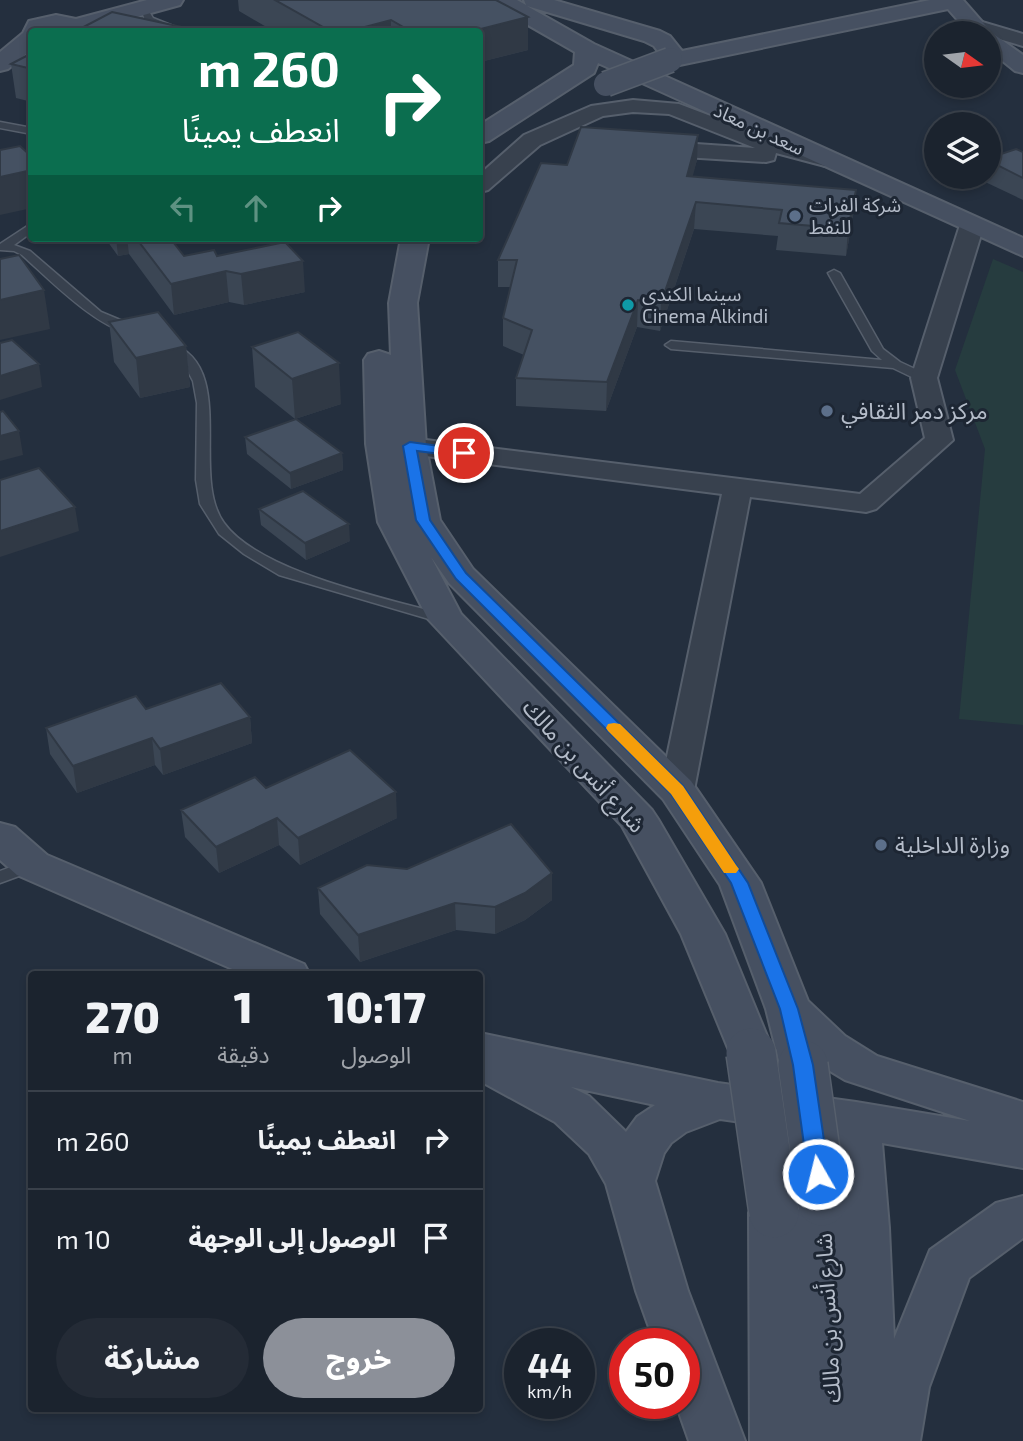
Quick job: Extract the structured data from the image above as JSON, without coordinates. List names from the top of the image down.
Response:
{
  "streets": {
    "main road": ["سعد بن معاذ", "شارع أنس بن مالك"]
  },
  "places": [
    "شركة الفرات للنفط",
    "سينما الكندي Cinema Alkindi",
    "مركز دمر الثقافي",
    "وزارة الداخلية"
  ],
  "north": "right",
  "page": {
    "turn": ["260 m", "انعطف يمينًا"],
    "eta": [
      "10:17",
      "الوصول",
      "1",
      "دقيقة",
      "270",
      "m"
    ],
    "list": [
      {
        "name": "انعطف يمينًا",
        "value": "260 m"
      },
      {
        "name": "الوصول إلى الوجهة",
        "value": "10 m"
      }
    ],
    "buttons": ["خروج", "مشاركة"],
    "speed": "44 km/h",
    "limit": "50"
  }
}
